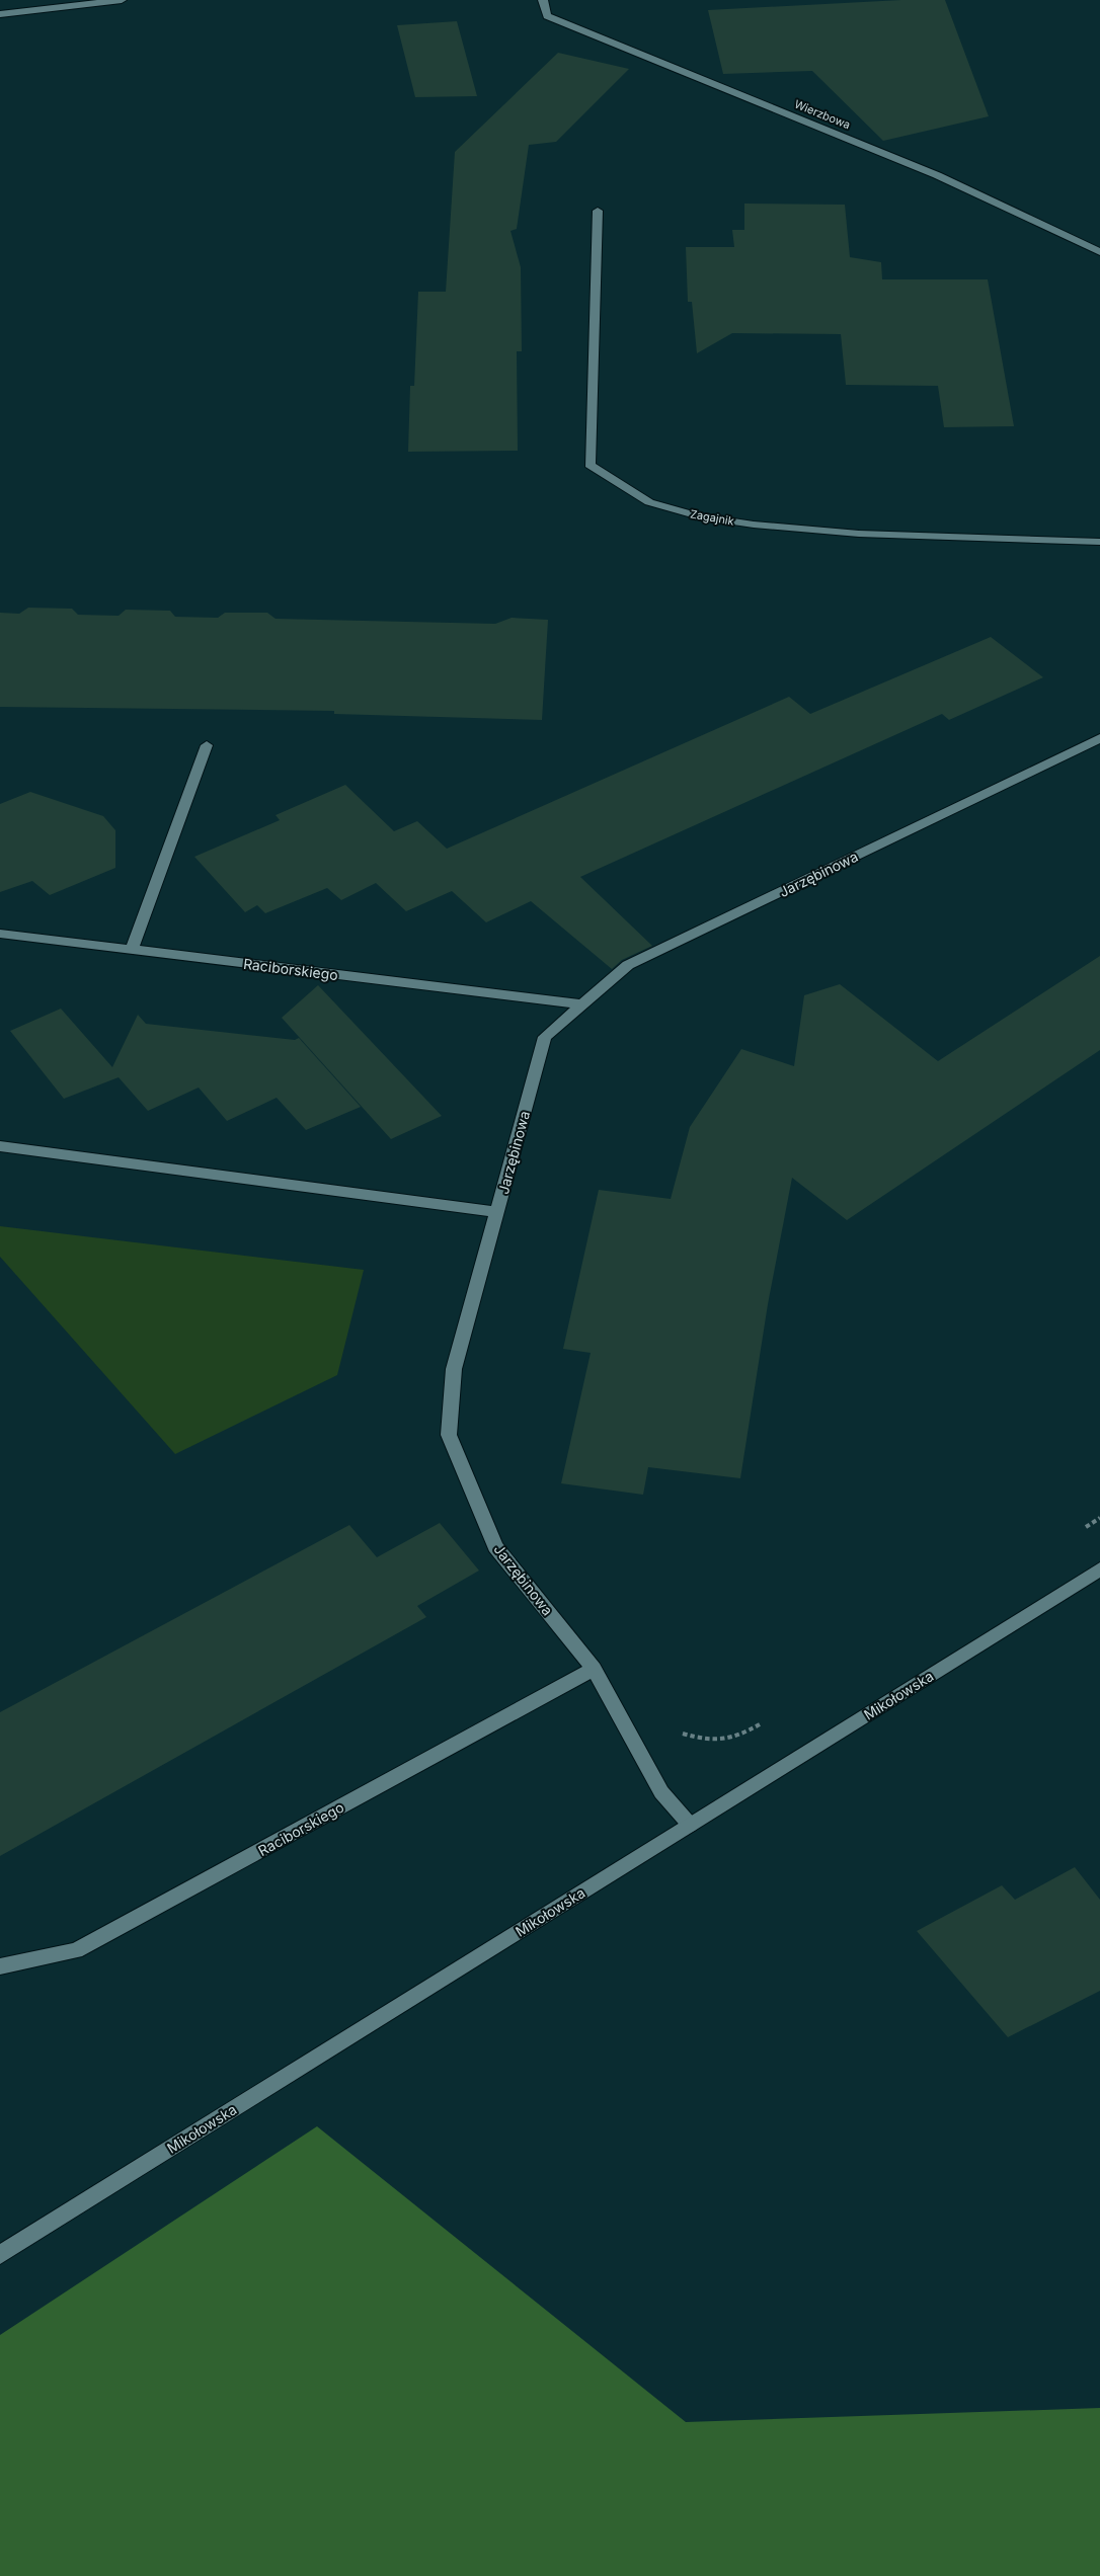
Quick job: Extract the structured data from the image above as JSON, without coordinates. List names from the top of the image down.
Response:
{
  "streets": {
    "street": [
      "Wierzbowa",
      "Zagajnik",
      "Jarzębinowa",
      "Raciborskiego",
      "Mikołowska"
    ]
  },
  "crossings": [
    ["Jarzębinowa", "Raciborskiego"],
    ["Jarzębinowa", "Mikołowska"]
  ]
}
